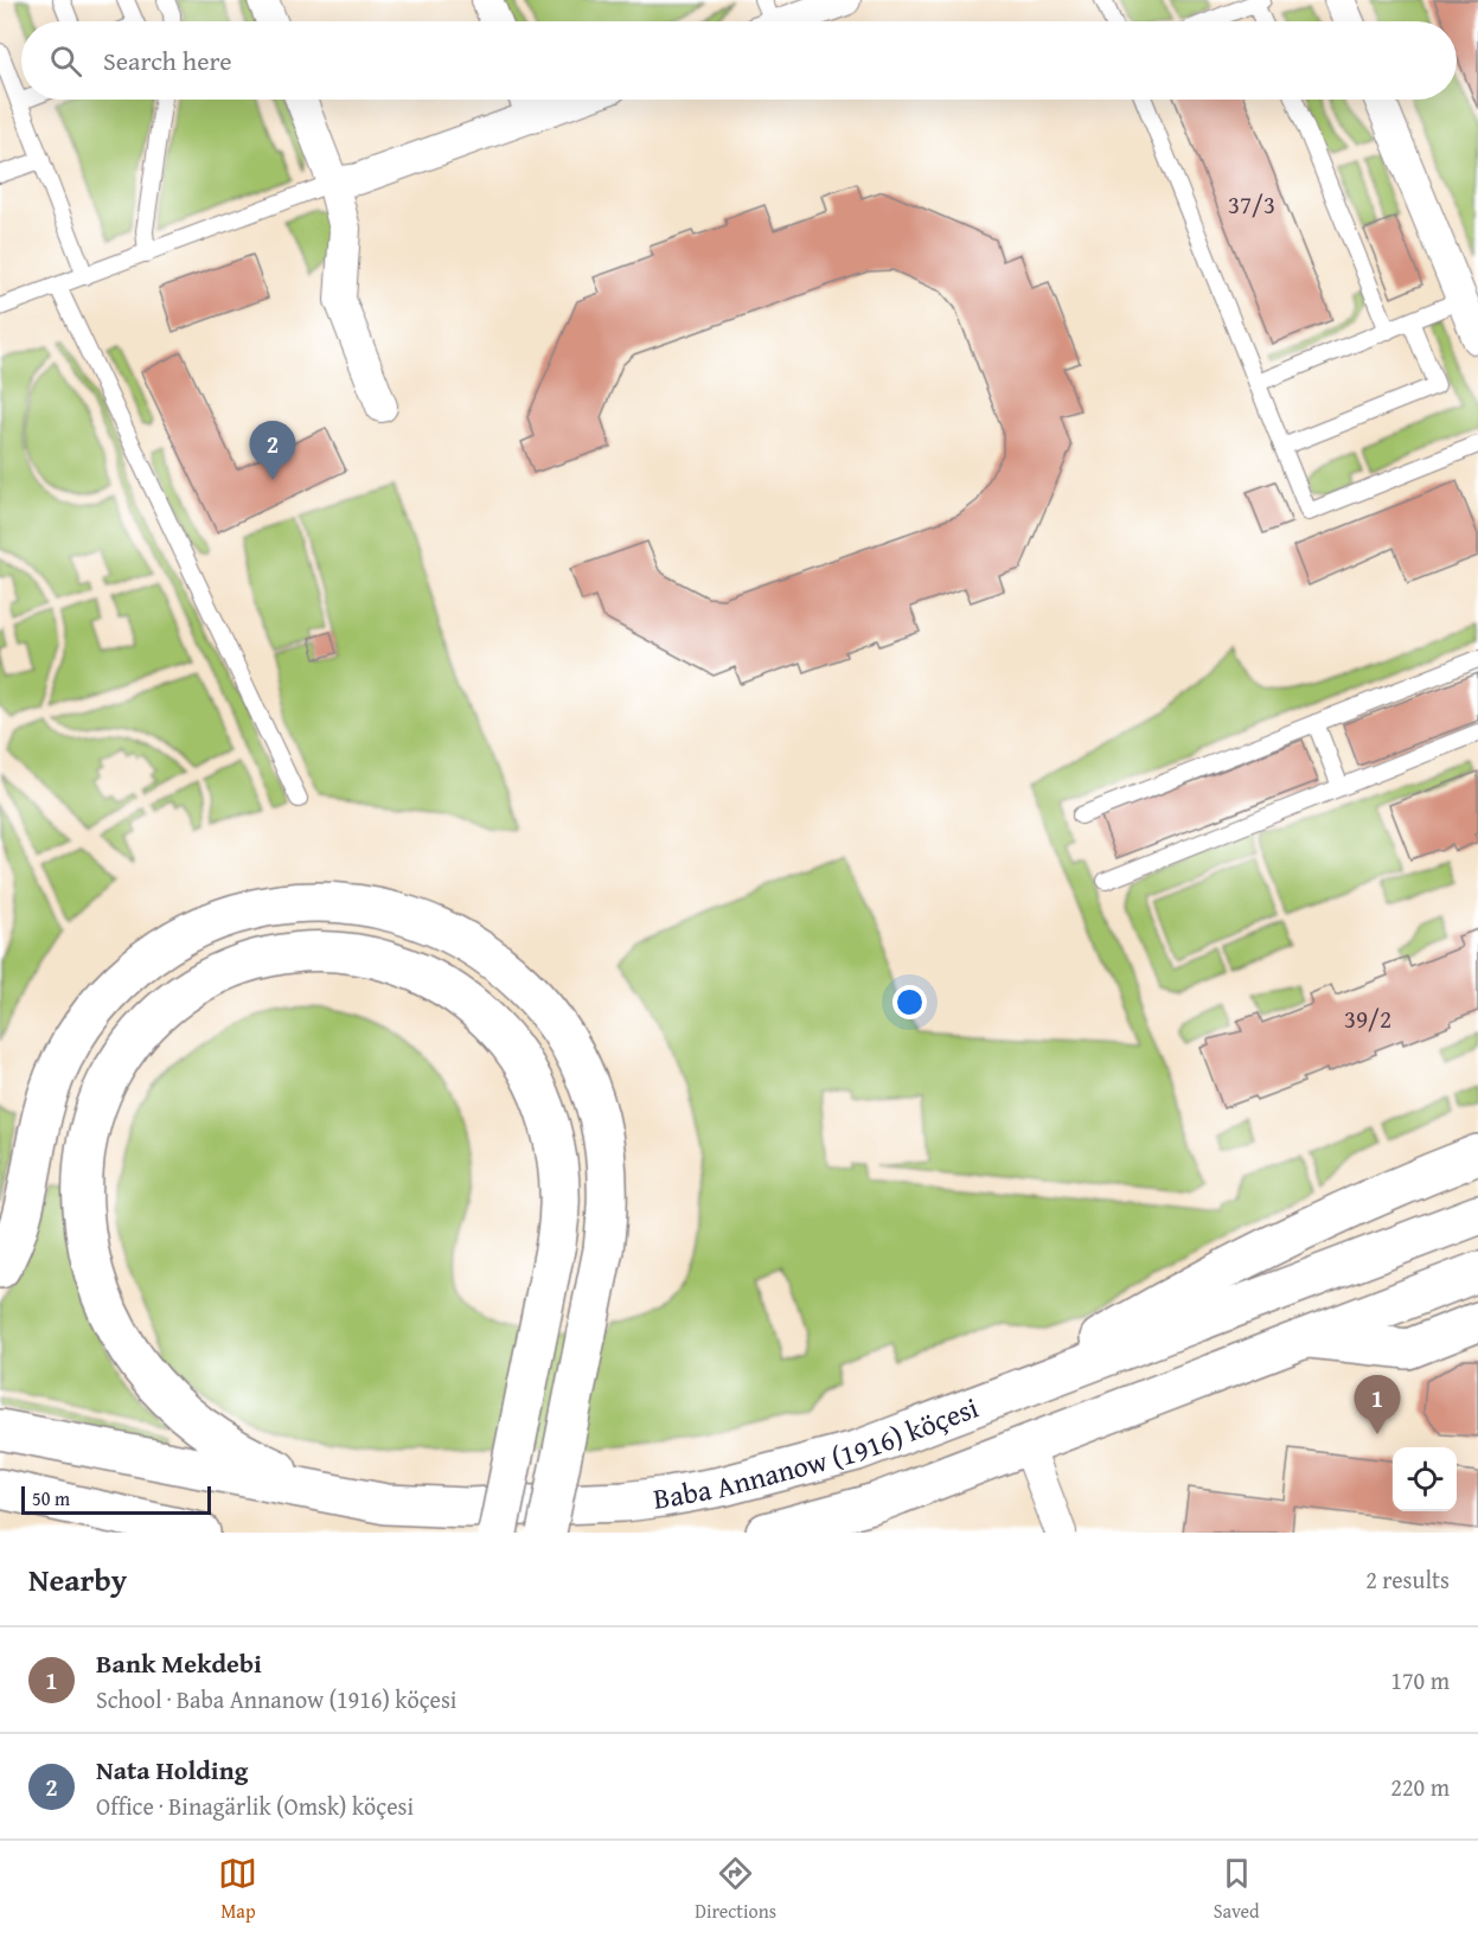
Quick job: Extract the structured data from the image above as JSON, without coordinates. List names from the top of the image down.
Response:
{
  "streets": {
    "main road": ["Baba Annanow (1916) köçesi"]
  },
  "house_numbers": ["37/3", "39/2"],
  "scale_bar": "50 m",
  "page": {
    "search": "Search here",
    "pins": ["2", "1"],
    "scale": "50 m",
    "heading": ["Nearby", "2 results"],
    "list": [
      {
        "mark": "1",
        "name": "Bank Mekdebi",
        "note": "School · Baba Annanow (1916) köçesi",
        "value": "170 m"
      },
      {
        "mark": "2",
        "name": "Nata Holding",
        "note": "Office · Binagärlik (Omsk) köçesi",
        "value": "220 m"
      }
    ],
    "nav": ["Map", "Directions", "Saved"]
  }
}
